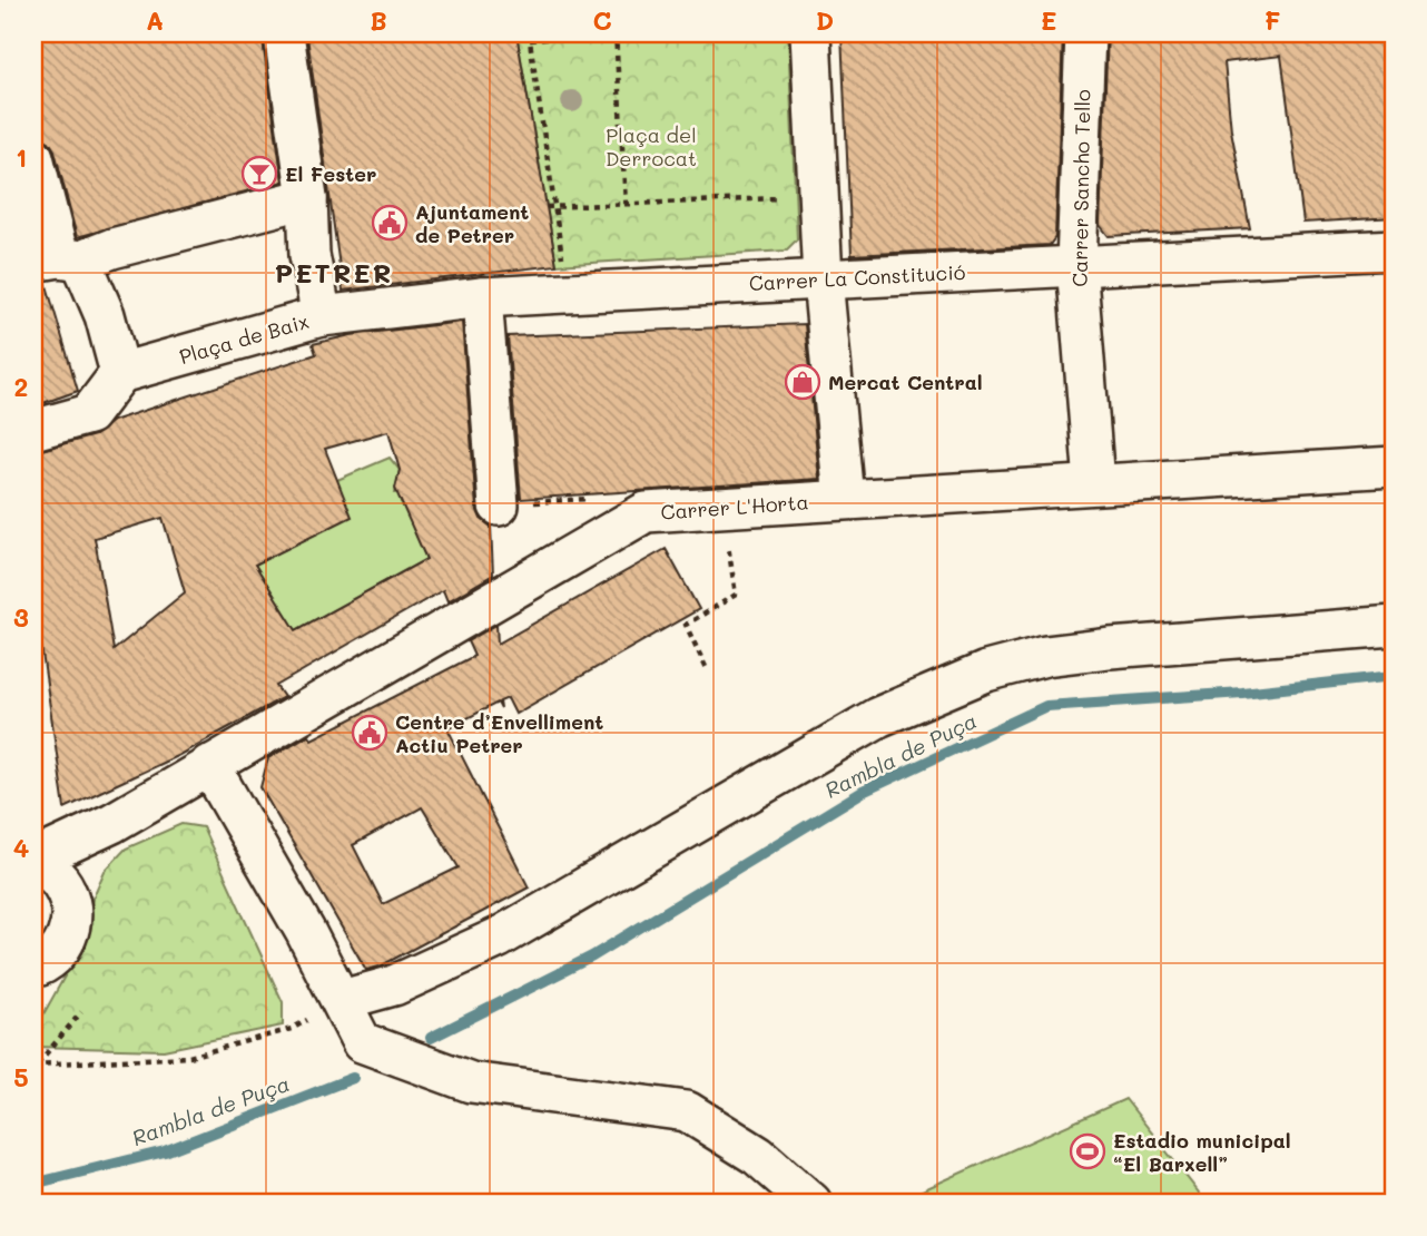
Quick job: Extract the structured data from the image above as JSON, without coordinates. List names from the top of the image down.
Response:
{
  "streets": {
    "street": [
      "Carrer Sancho Tello",
      "Carrer La Constitució",
      "Plaça de Baix",
      "Carrer L'Horta"
    ]
  },
  "crossings": [
    ["Carrer Sancho Tello", "Carrer La Constitució"],
    ["Carrer Sancho Tello", "Carrer L'Horta"],
    ["Carrer La Constitució", "Plaça de Baix"]
  ],
  "districts": ["PETRER"],
  "water": ["Rambla de Puça"],
  "parks": ["Plaça del Derrocat"],
  "places": {
    "bar": ["El Fester"],
    "public building": ["Ajuntament de Petrer", "Centre d’Envelliment Actiu Petrer"],
    "shop": ["Mercat Central"],
    "sports": ["Estadio municipal “El Barxell”"]
  },
  "grid": {
    "columns": [
      "A",
      "B",
      "C",
      "D",
      "E",
      "F"
    ],
    "rows": [
      "1",
      "2",
      "3",
      "4",
      "5"
    ]
  }
}
